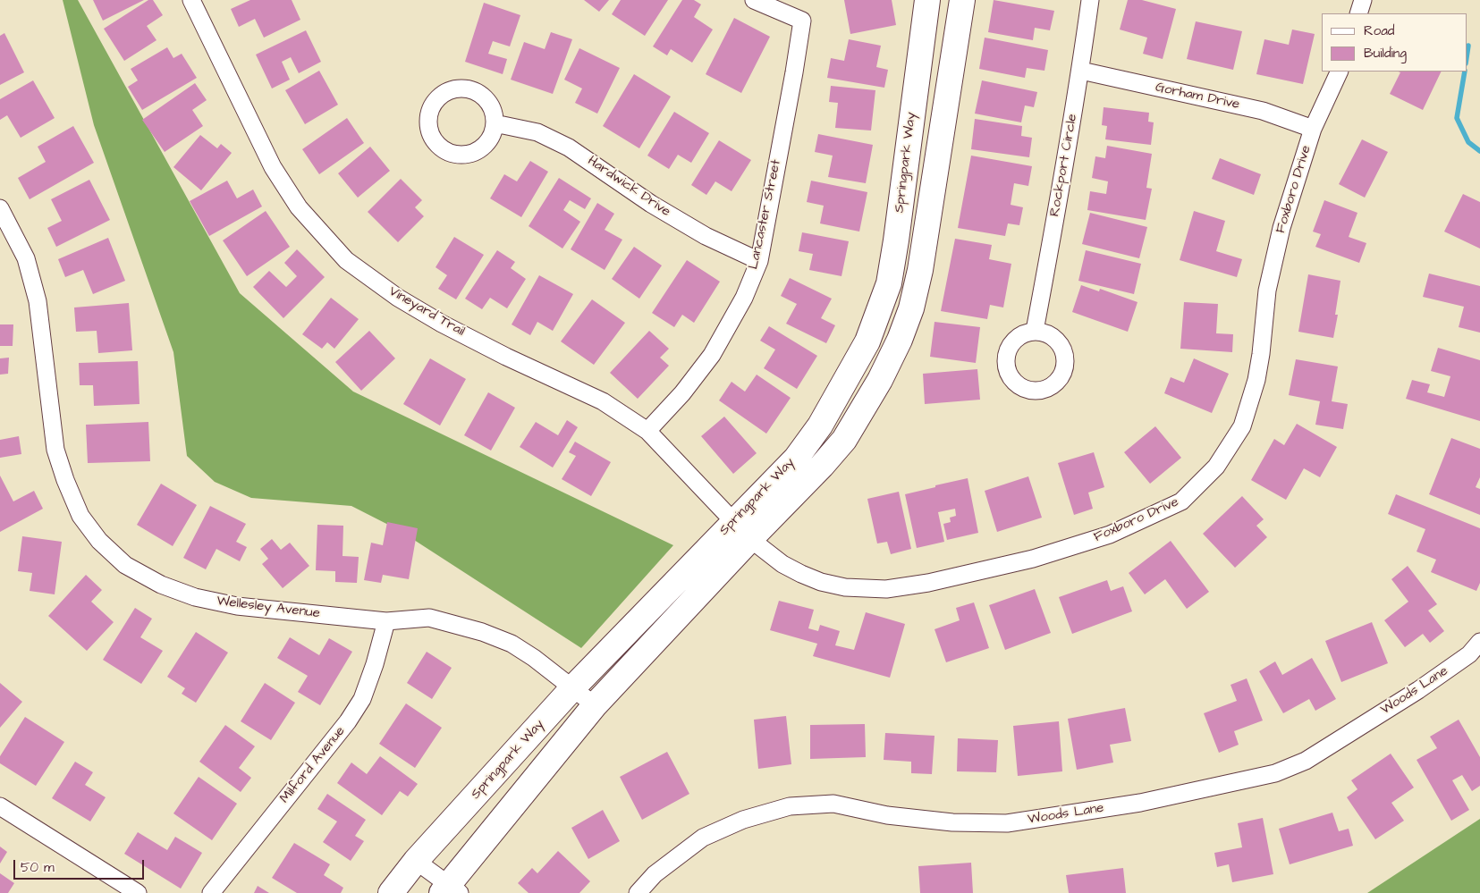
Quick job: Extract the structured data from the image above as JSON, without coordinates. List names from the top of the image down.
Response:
{
  "streets": {
    "street": [
      "Gorham Drive",
      "Springpark Way",
      "Rockport Circle",
      "Hardwick Drive",
      "Foxboro Drive",
      "Lancaster Street",
      "Vineyard Trail",
      "Wellesley Avenue",
      "Woods Lane",
      "Milford Avenue"
    ]
  },
  "crossings": [
    ["Gorham Drive", "Rockport Circle"],
    ["Gorham Drive", "Foxboro Drive"],
    ["Springpark Way", "Foxboro Drive"],
    ["Springpark Way", "Vineyard Trail"],
    ["Springpark Way", "Wellesley Avenue"],
    ["Hardwick Drive", "Lancaster Street"],
    ["Foxboro Drive", "Vineyard Trail"],
    ["Lancaster Street", "Vineyard Trail"],
    ["Wellesley Avenue", "Milford Avenue"]
  ],
  "legend": ["Road", "Building"],
  "scale_bar": "50 m"
}
